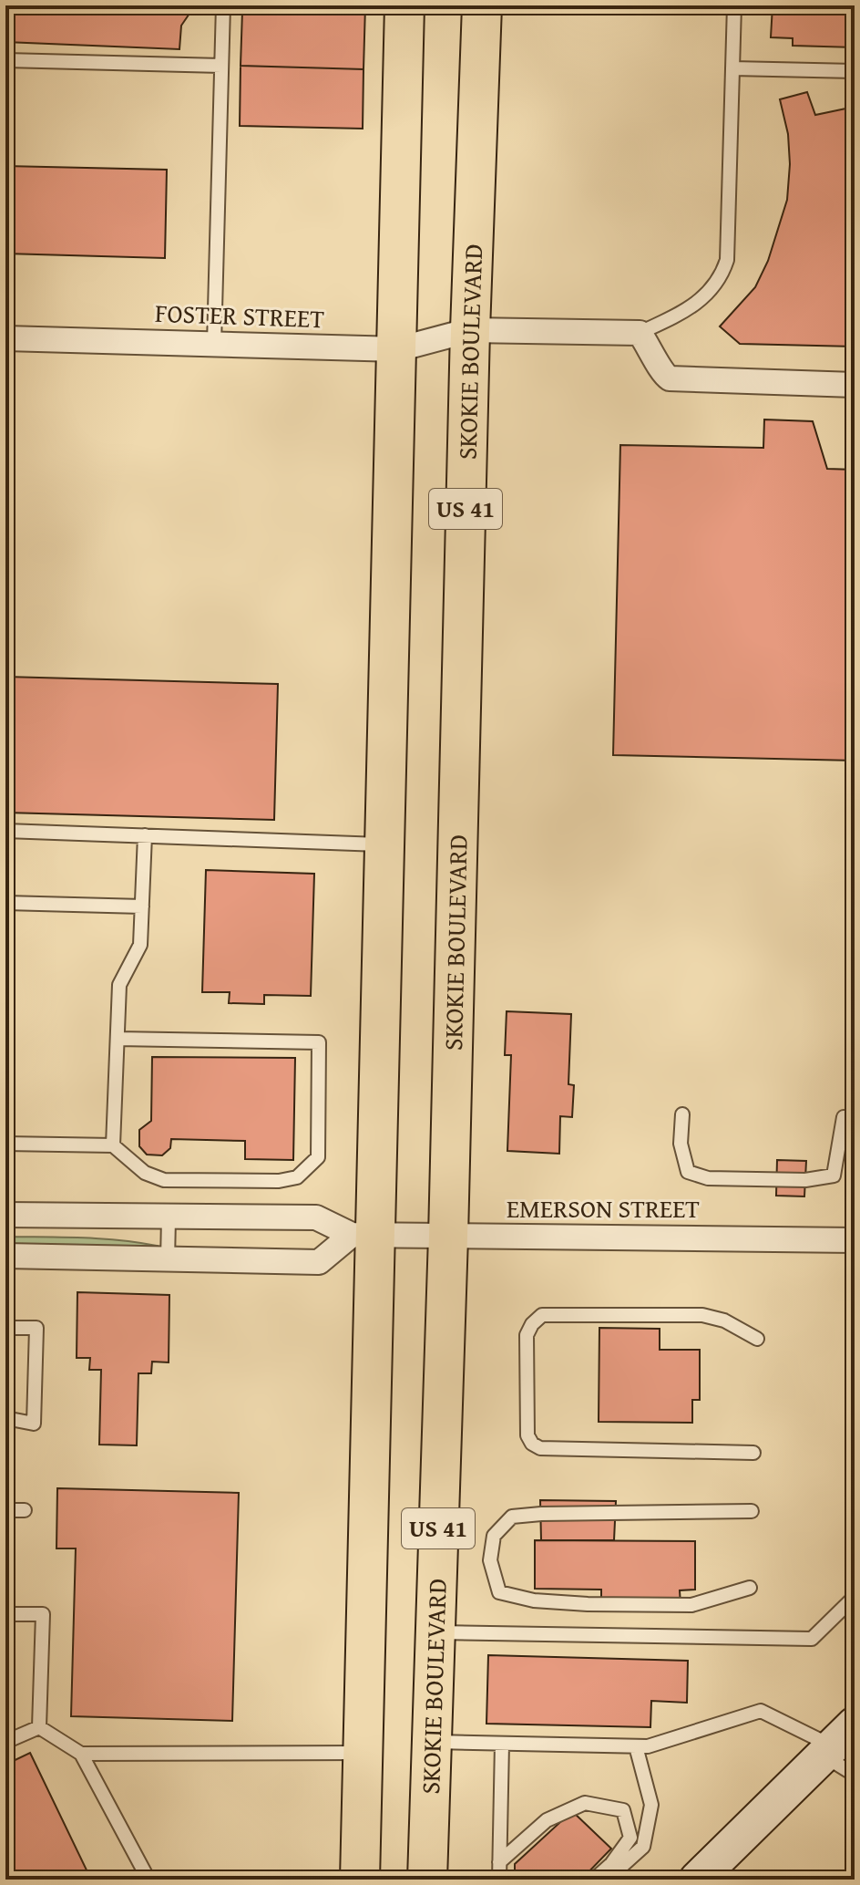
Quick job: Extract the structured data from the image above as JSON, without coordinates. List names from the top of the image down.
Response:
{
  "streets": {
    "main road": ["SKOKIE BOULEVARD", "US 41"],
    "street": ["FOSTER STREET", "EMERSON STREET"]
  },
  "crossings": [
    ["FOSTER STREET", "SKOKIE BOULEVARD"],
    ["FOSTER STREET", "US 41"],
    ["SKOKIE BOULEVARD", "EMERSON STREET"],
    ["US 41", "EMERSON STREET"]
  ]
}
